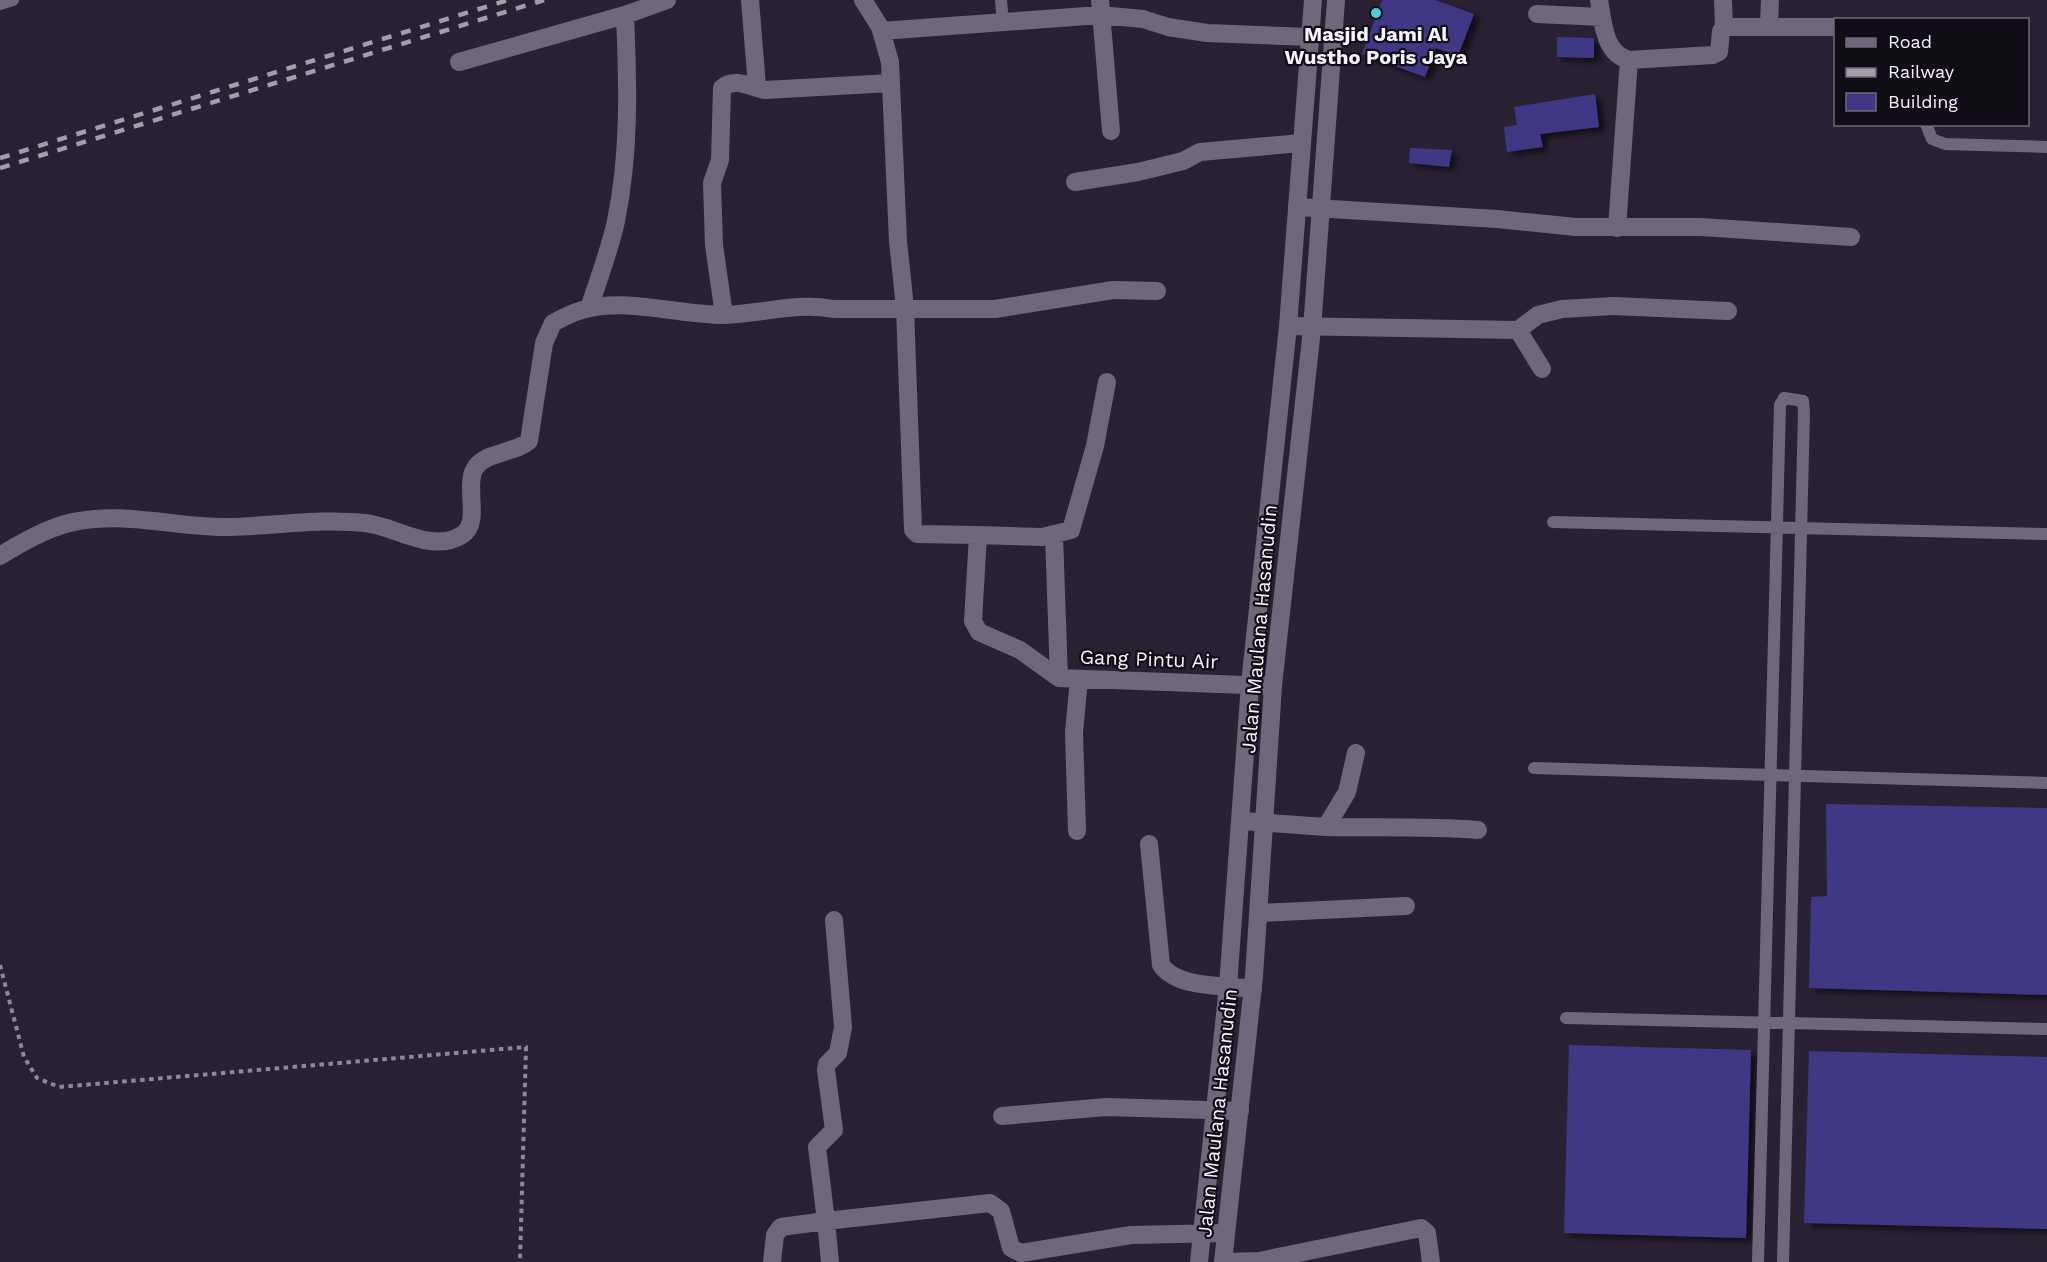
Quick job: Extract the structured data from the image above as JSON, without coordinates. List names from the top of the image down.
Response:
{
  "streets": {
    "street": ["Jalan Maulana Hasanudin", "Gang Pintu Air"]
  },
  "crossings": [
    ["Jalan Maulana Hasanudin", "Gang Pintu Air"]
  ],
  "places": ["Masjid Jami Al Wustho Poris Jaya"],
  "legend": ["Road", "Railway", "Building"]
}
